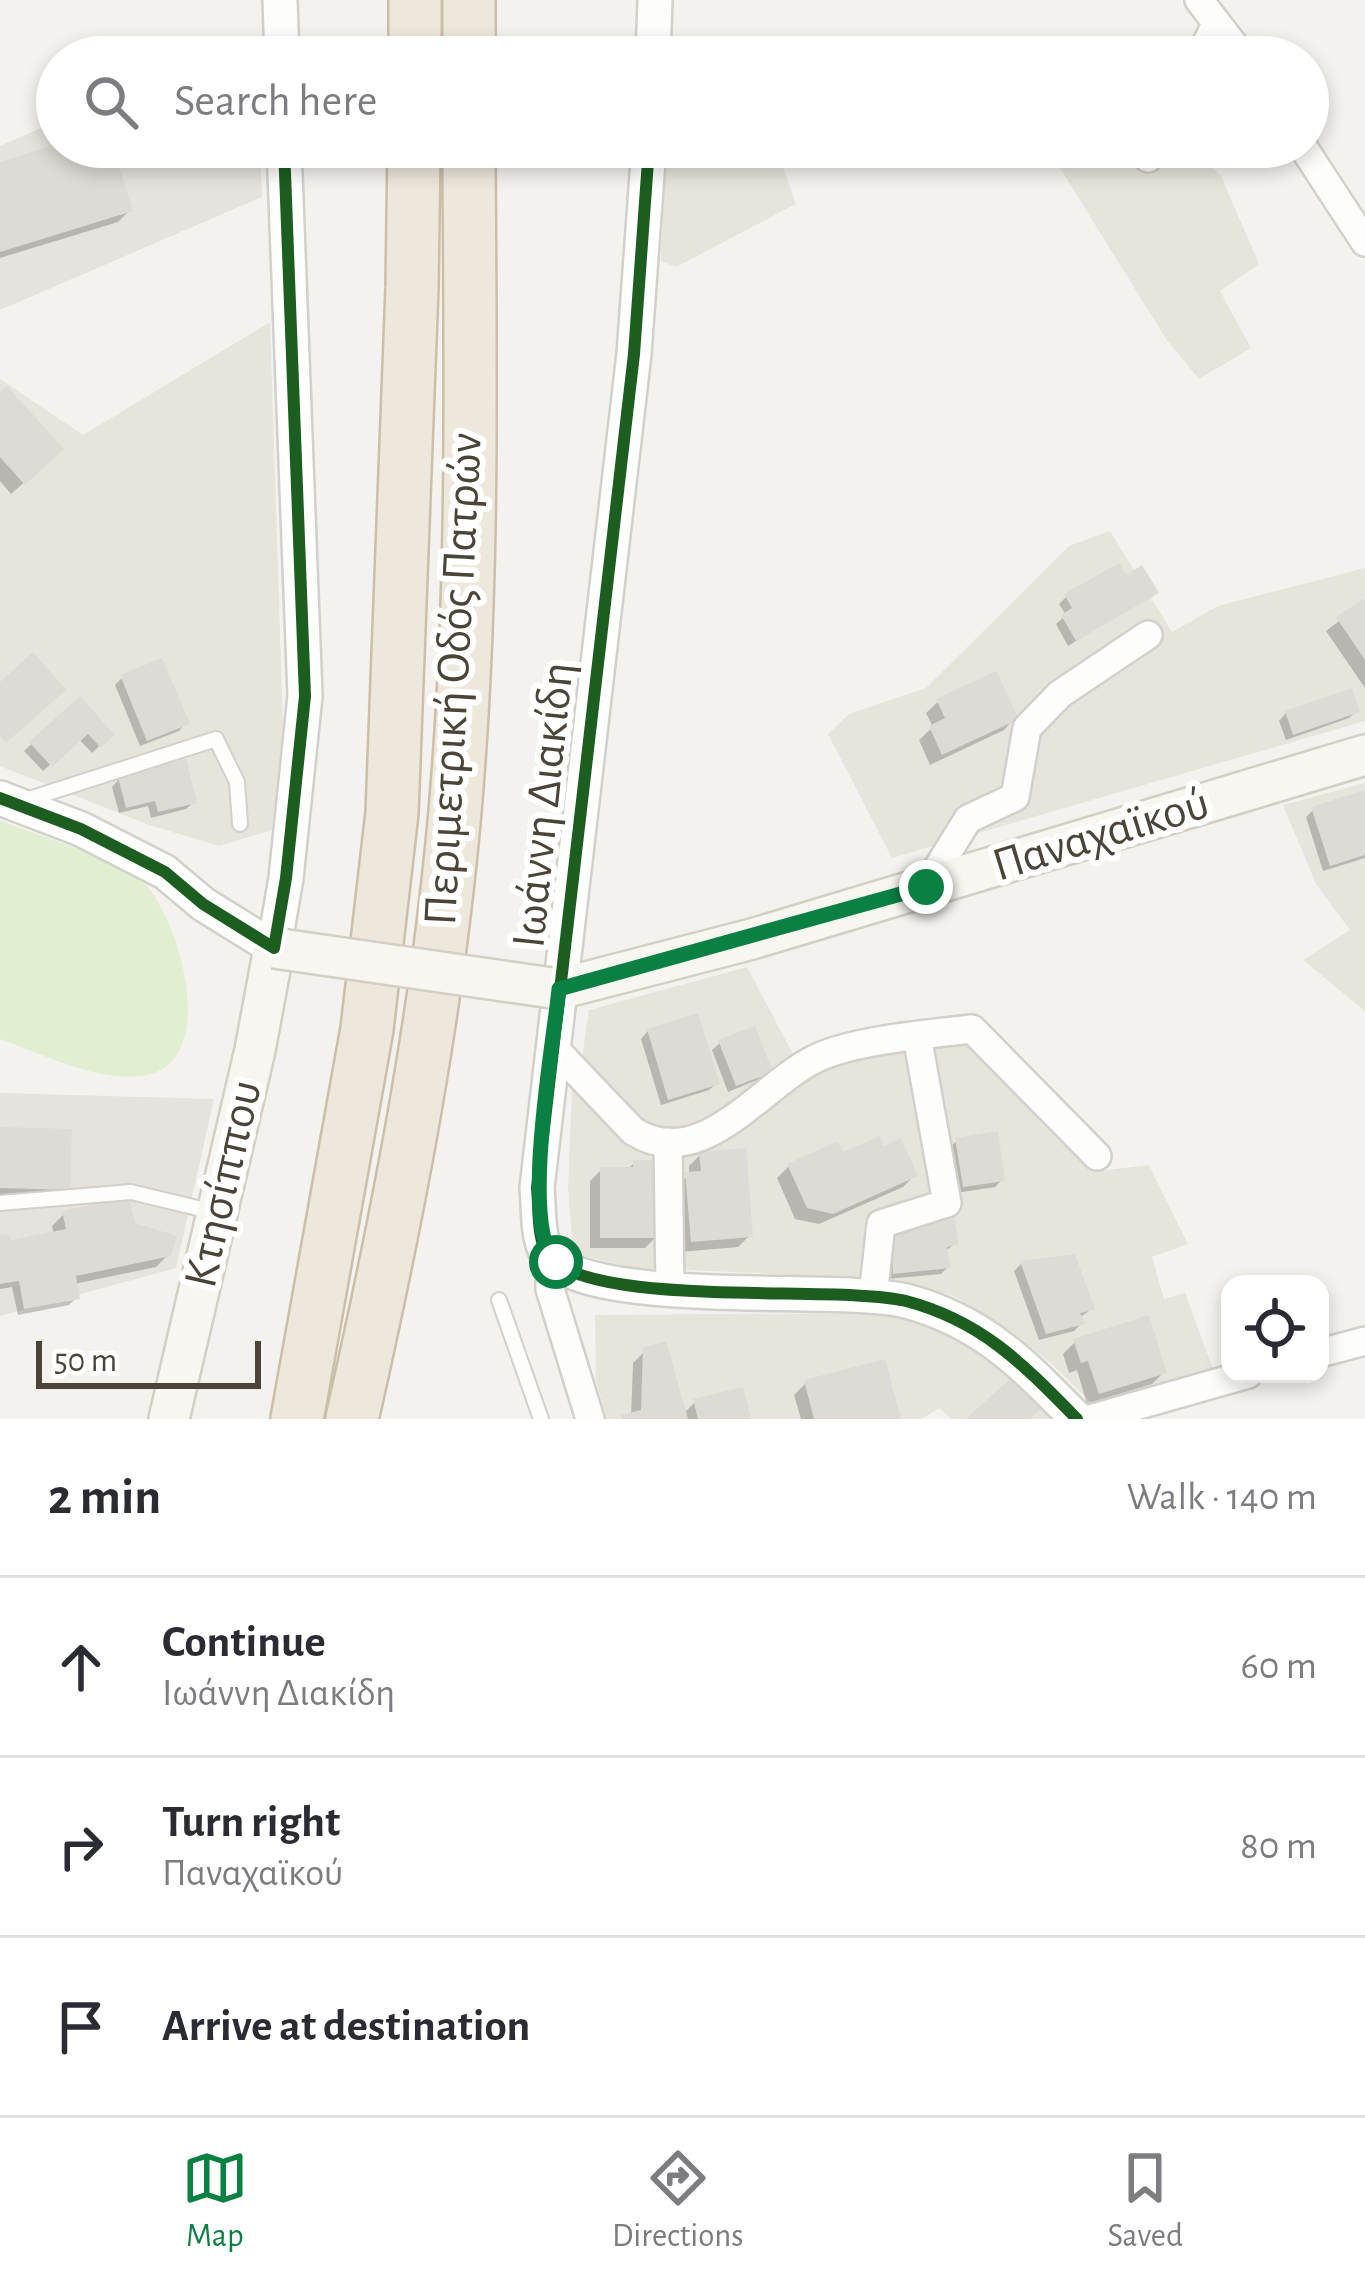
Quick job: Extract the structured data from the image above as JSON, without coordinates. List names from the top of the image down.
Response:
{
  "streets": {
    "highway": ["Περιμετρική Οδός Πατρών"],
    "main road": ["Παναχαϊκού", "Κτησίππου"],
    "street": ["Ιωάννη Διακίδη"]
  },
  "crossings": [
    ["Ιωάννη Διακίδη", "Παναχαϊκού"]
  ],
  "scale_bar": "50 m",
  "page": {
    "search": "Search here",
    "scale": "50 m",
    "heading": ["2 min", "Walk · 140 m"],
    "list": [
      ["Continue", "Ιωάννη Διακίδη", "60 m"],
      ["Turn right", "Παναχαϊκού", "80 m"],
      "Arrive at destination"
    ],
    "nav": ["Map", "Directions", "Saved"]
  }
}
